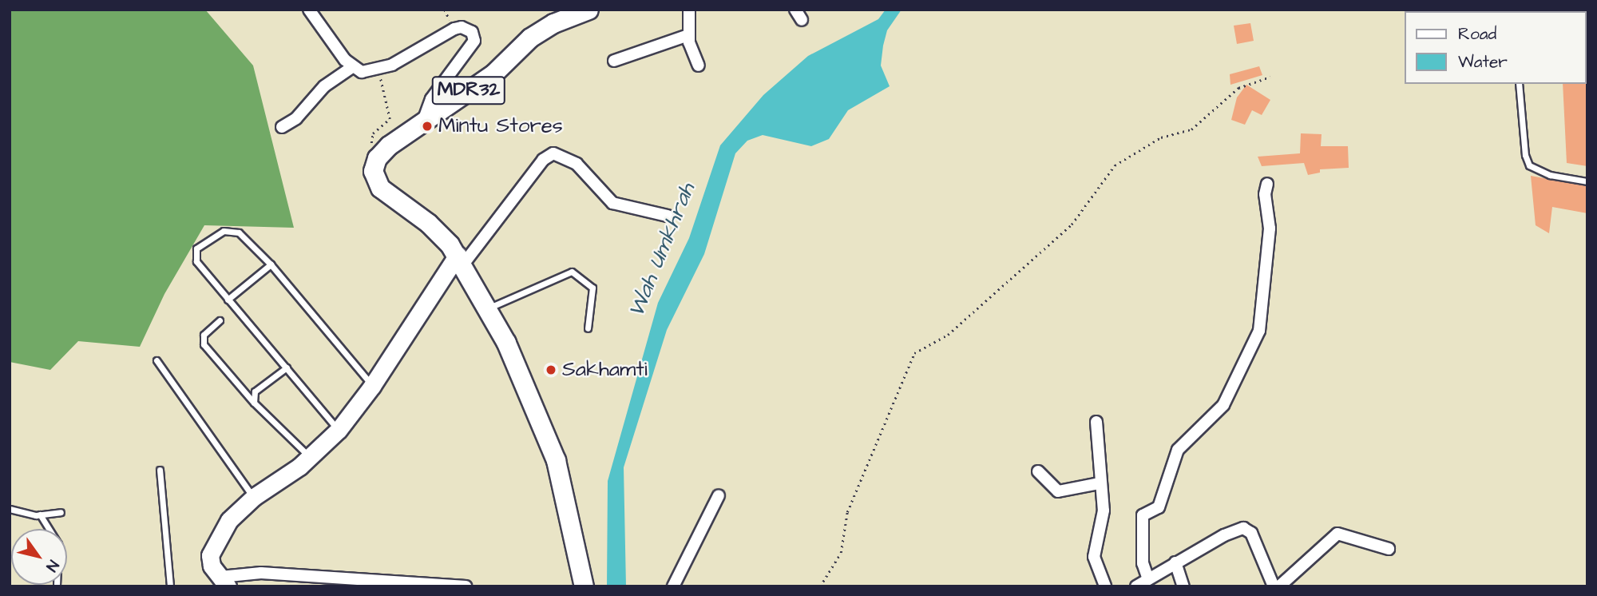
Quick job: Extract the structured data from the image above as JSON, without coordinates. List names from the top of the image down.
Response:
{
  "streets": {
    "main road": ["MDR32"]
  },
  "water": ["Wah Umkhrah"],
  "places": ["Mintu Stores", "Sakhamti"],
  "legend": ["Road", "Water"],
  "north": "bottom right"
}
